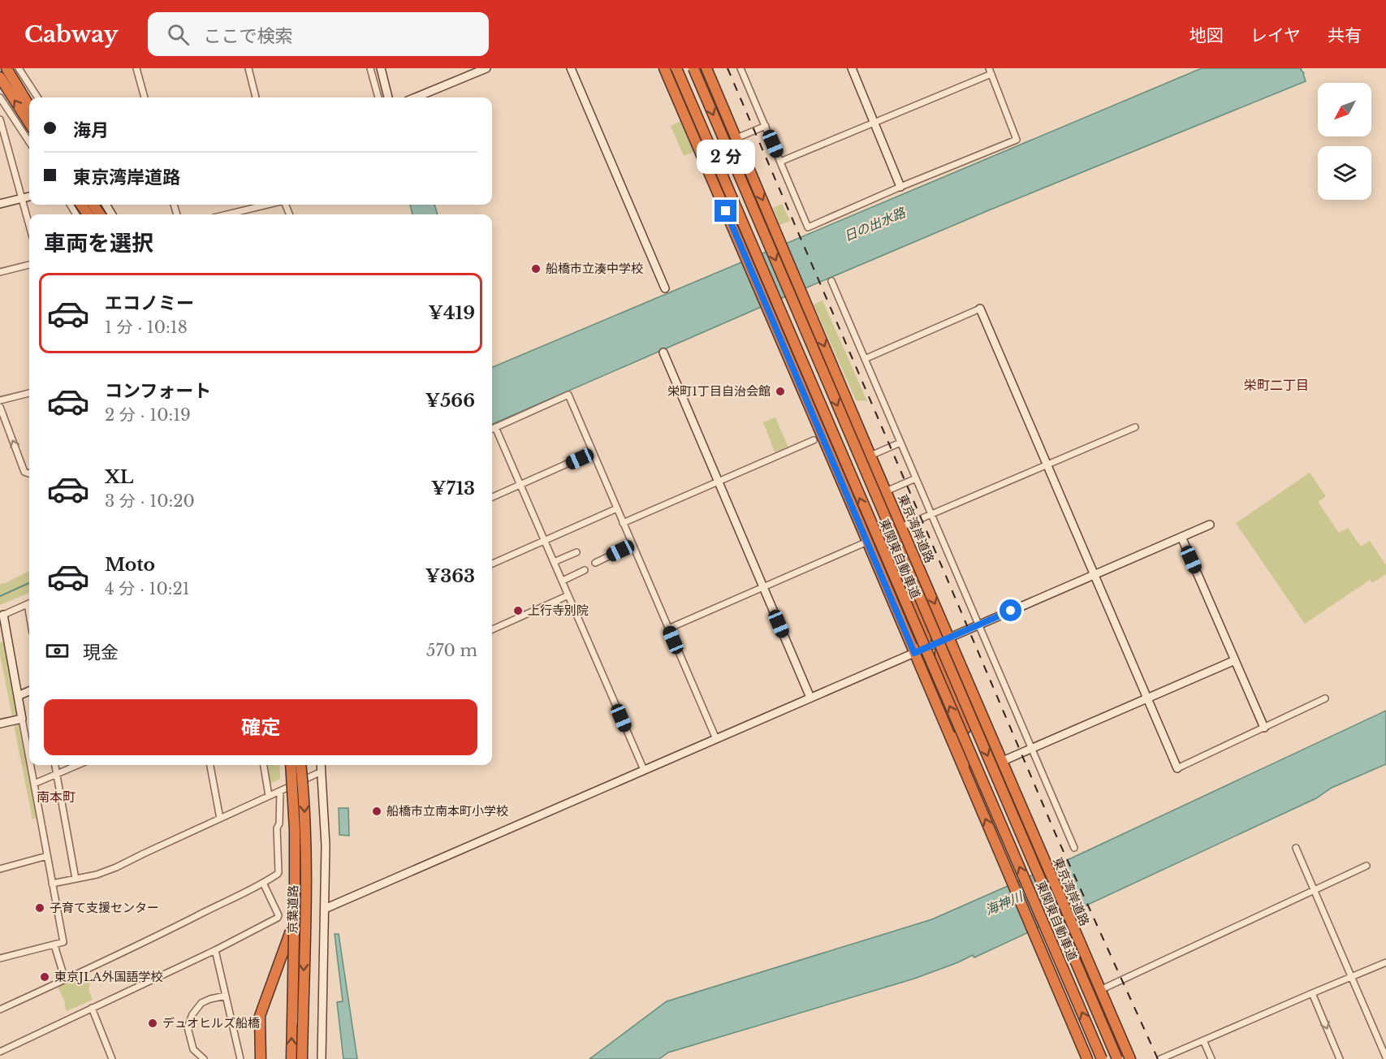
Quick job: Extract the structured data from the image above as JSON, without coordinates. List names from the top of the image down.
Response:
{
  "streets": {
    "highway": ["東京湾岸道路", "東関東自動車道", "京葉道路"]
  },
  "districts": ["栄町二丁目", "南本町"],
  "water": ["日の出水路", "海神川"],
  "places": [
    "船橋市立湊中学校",
    "栄町1丁目自治会館",
    "上行寺別院",
    "船橋市立南本町小学校",
    "子育て支援センター",
    "東京JLA外国語学校",
    "デュオヒルズ船橋"
  ],
  "north": "bottom left",
  "page": {
    "header": "Cabway",
    "search": "ここで検索",
    "nav": ["地図", "レイヤ", "共有"],
    "banner": ["海月", "東京湾岸道路"],
    "bubble": "2 分",
    "heading": "車両を選択",
    "list": [
      {
        "name": "エコノミー",
        "note": "1 分 · 10:18",
        "value": "¥419"
      },
      {
        "name": "コンフォート",
        "note": "2 分 · 10:19",
        "value": "¥566"
      },
      {
        "name": "XL",
        "note": "3 分 · 10:20",
        "value": "¥713"
      },
      {
        "name": "Moto",
        "note": "4 分 · 10:21",
        "value": "¥363"
      }
    ],
    "pay": ["現金", "570 m"],
    "buttons": "確定"
  }
}
